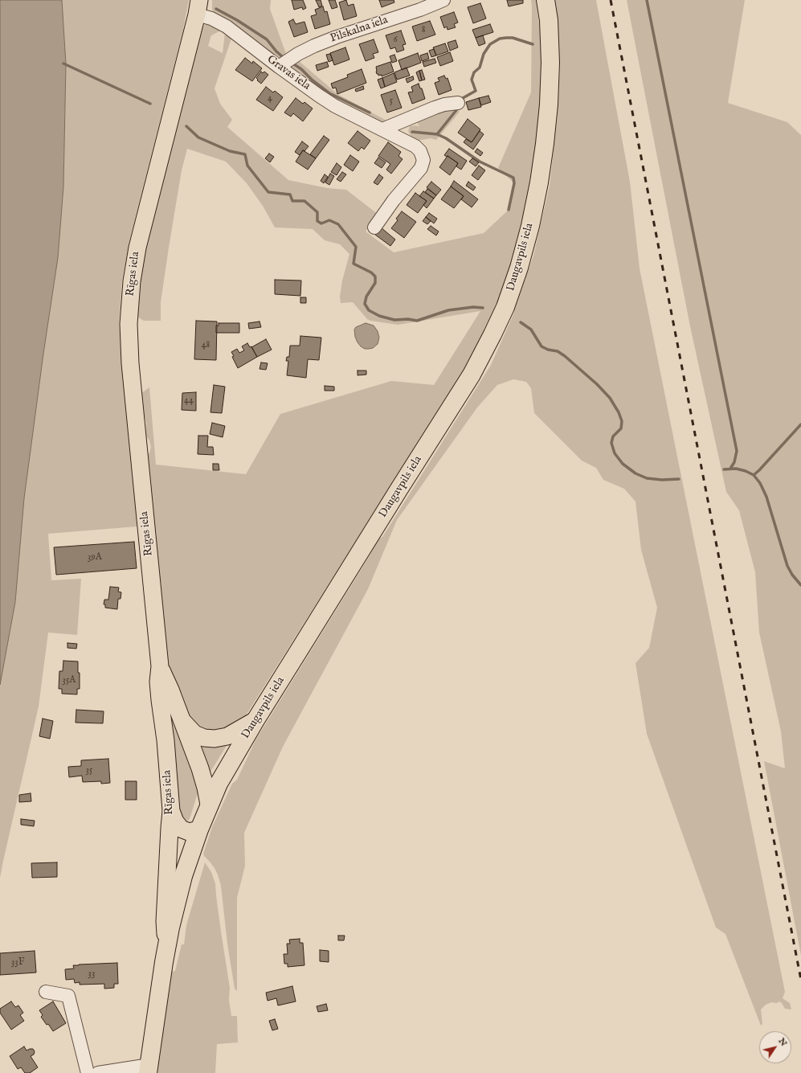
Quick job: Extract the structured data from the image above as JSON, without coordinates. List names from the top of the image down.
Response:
{
  "streets": {
    "highway": ["Daugavpils iela", "Rīgas iela"],
    "street": ["Pilskalna iela", "Gravas iela"]
  },
  "crossings": [
    ["Pilskalna iela", "Gravas iela"],
    ["Gravas iela", "Rīgas iela"],
    ["Daugavpils iela", "Rīgas iela"]
  ],
  "house_numbers": [
    "8",
    "6",
    "4",
    "5",
    "48",
    "44",
    "39A",
    "35A",
    "35",
    "33F",
    "33"
  ],
  "north": "top right"
}
